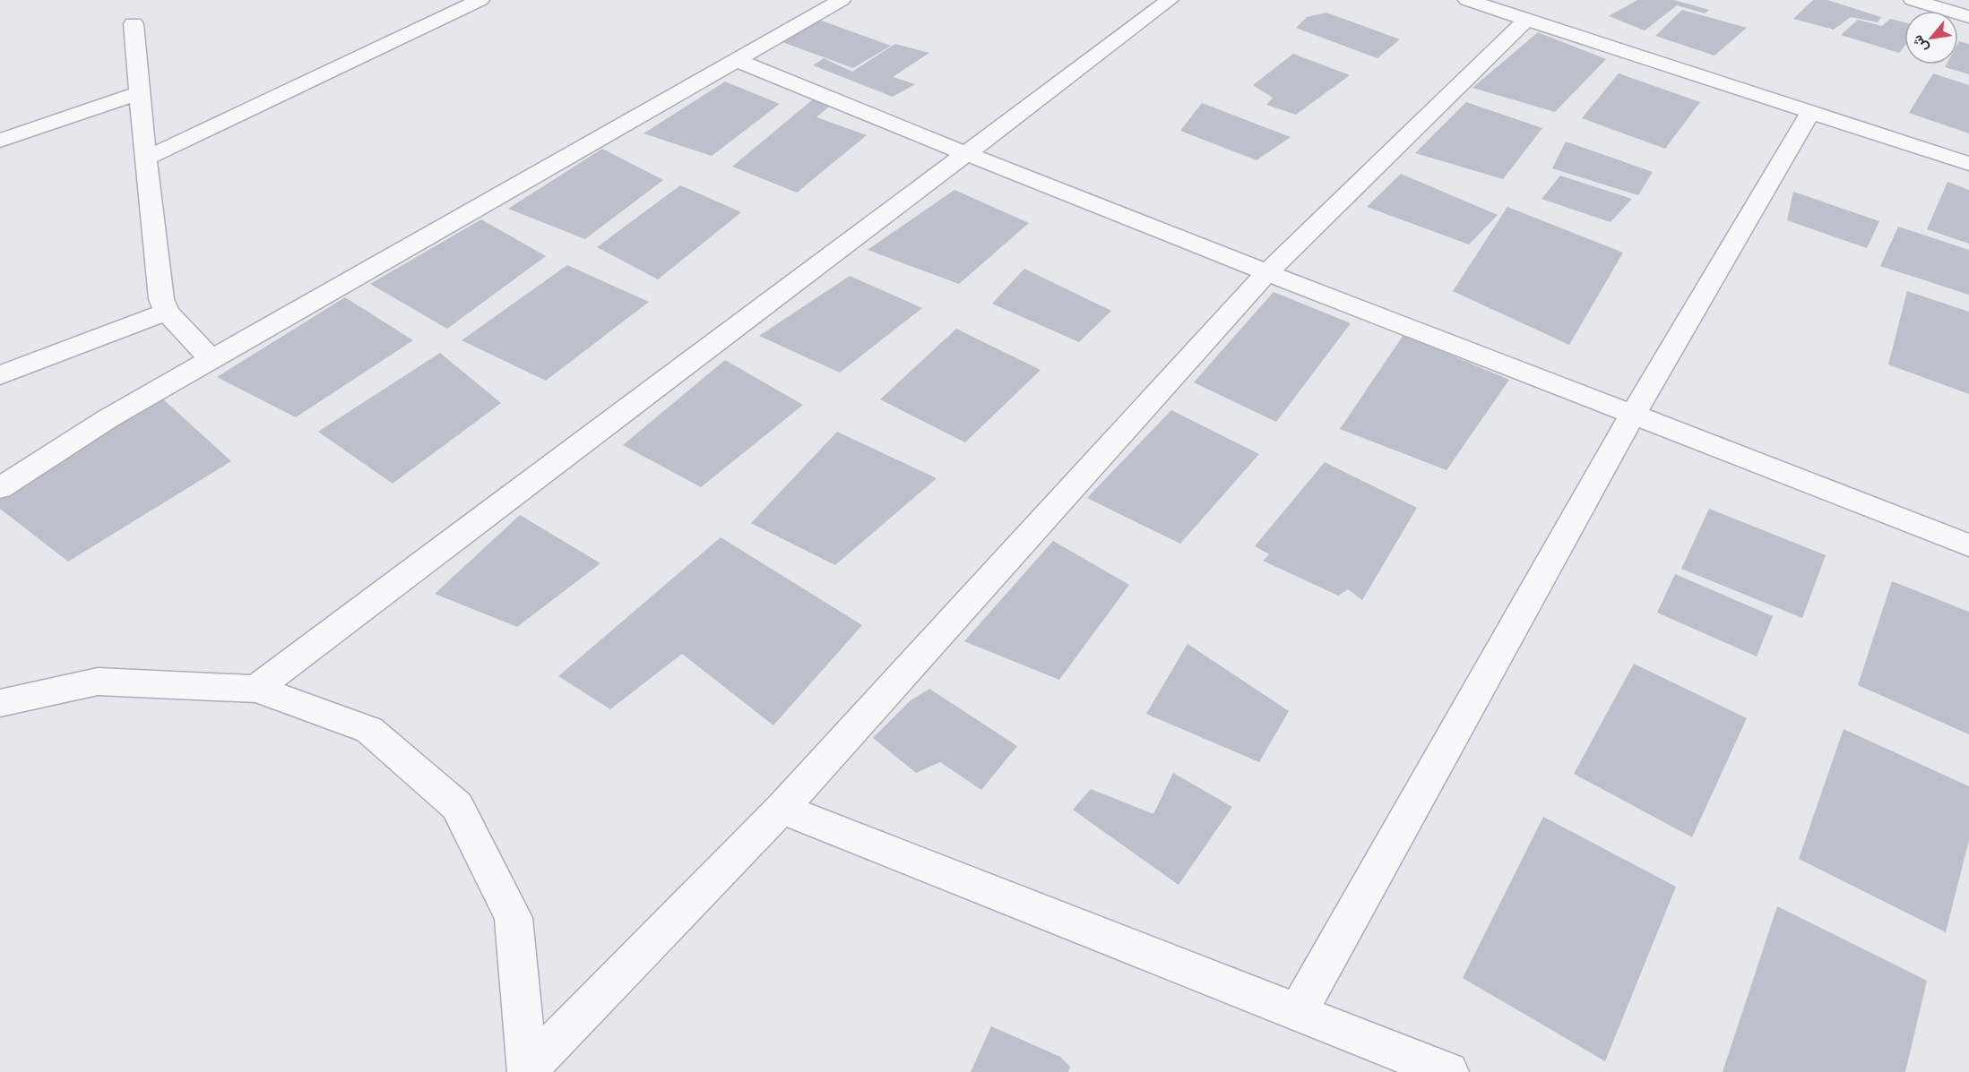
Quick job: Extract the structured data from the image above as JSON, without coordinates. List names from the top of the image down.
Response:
{
  "north": "bottom left"
}
